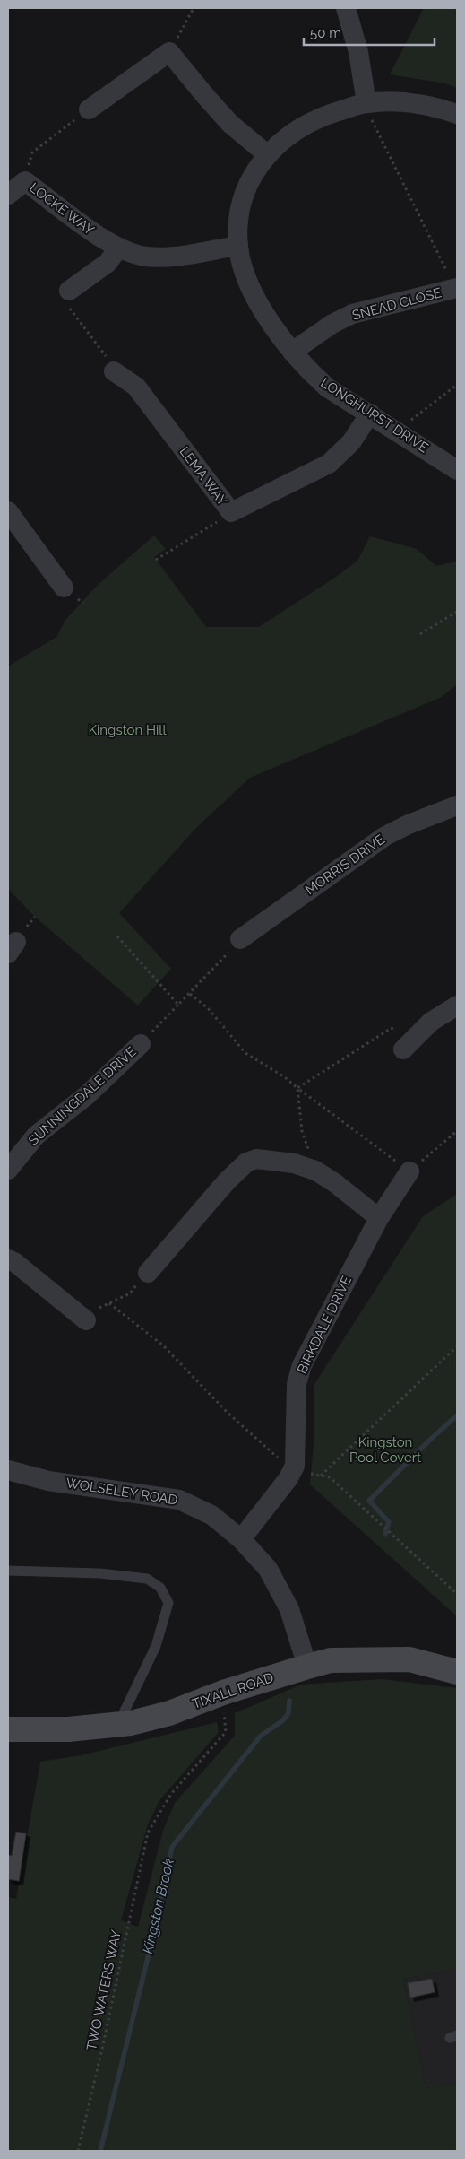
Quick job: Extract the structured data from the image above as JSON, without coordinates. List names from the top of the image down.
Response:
{
  "streets": {
    "street": [
      "LOCKE WAY",
      "SNEAD CLOSE",
      "LONGHURST DRIVE",
      "LEMA WAY",
      "MORRIS DRIVE",
      "SUNNINGDALE DRIVE",
      "BIRKDALE DRIVE",
      "WOLSELEY ROAD",
      "TIXALL ROAD"
    ],
    "path": ["TWO WATERS WAY"]
  },
  "crossings": [
    ["LOCKE WAY", "LONGHURST DRIVE"],
    ["SNEAD CLOSE", "LONGHURST DRIVE"],
    ["LONGHURST DRIVE", "LEMA WAY"],
    ["BIRKDALE DRIVE", "WOLSELEY ROAD"],
    ["WOLSELEY ROAD", "TIXALL ROAD"],
    ["TIXALL ROAD", "TWO WATERS WAY"]
  ],
  "water": ["Kingston Brook"],
  "parks": ["Kingston Hill", "Kingston Pool Covert"],
  "scale_bar": "50 m"
}
